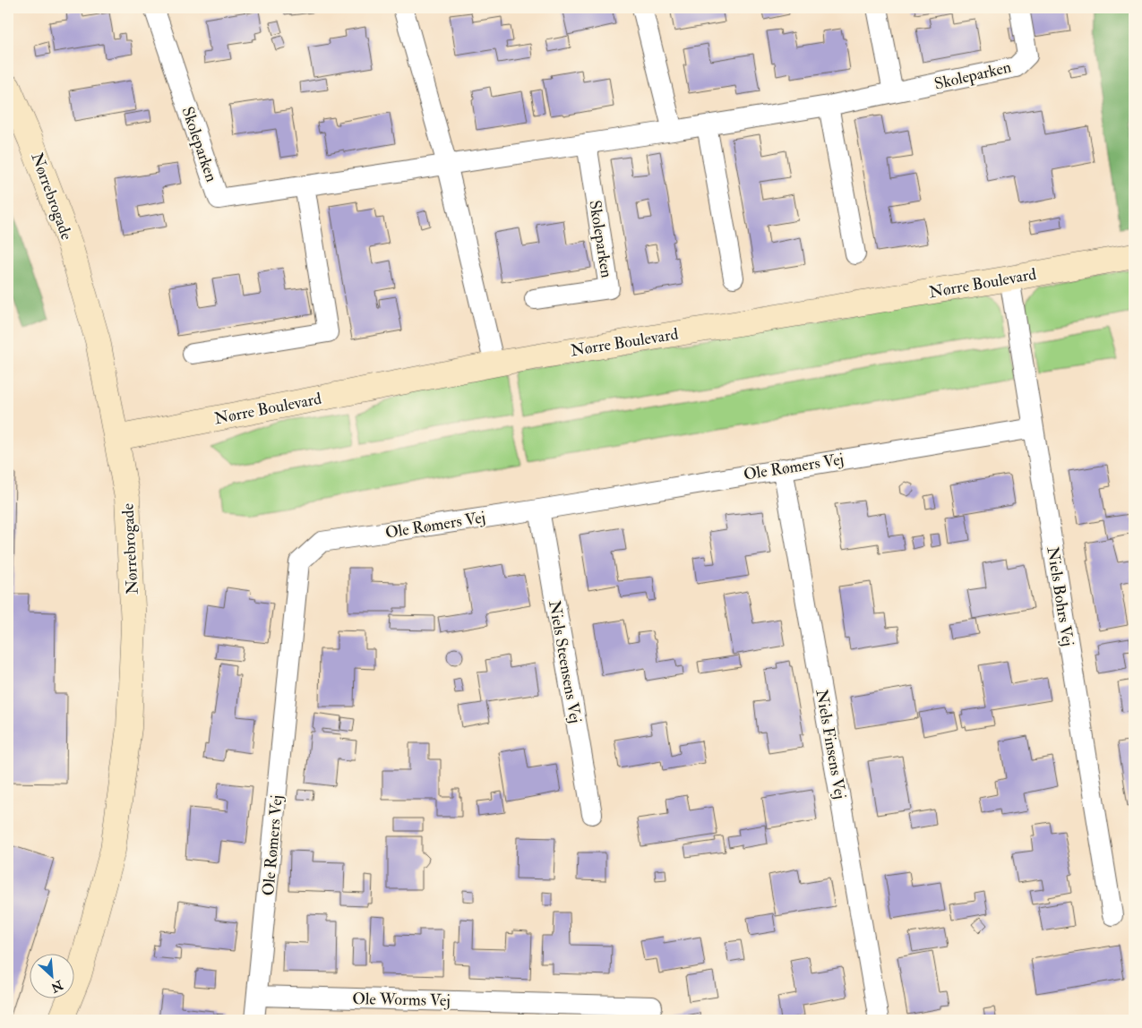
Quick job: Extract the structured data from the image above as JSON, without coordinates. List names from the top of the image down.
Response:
{
  "streets": {
    "street": [
      "Skoleparken",
      "Nørrebrogade",
      "Nørre Boulevard",
      "Ole Rømers Vej",
      "Niels Bohrs Vej",
      "Niels Steensens Vej",
      "Niels Finsens Vej",
      "Ole Worms Vej"
    ]
  },
  "crossings": [
    ["Nørrebrogade", "Nørre Boulevard"],
    ["Nørre Boulevard", "Niels Bohrs Vej"],
    ["Ole Rømers Vej", "Niels Bohrs Vej"],
    ["Ole Rømers Vej", "Niels Steensens Vej"],
    ["Ole Rømers Vej", "Niels Finsens Vej"],
    ["Ole Rømers Vej", "Ole Worms Vej"]
  ],
  "north": "bottom right"
}
